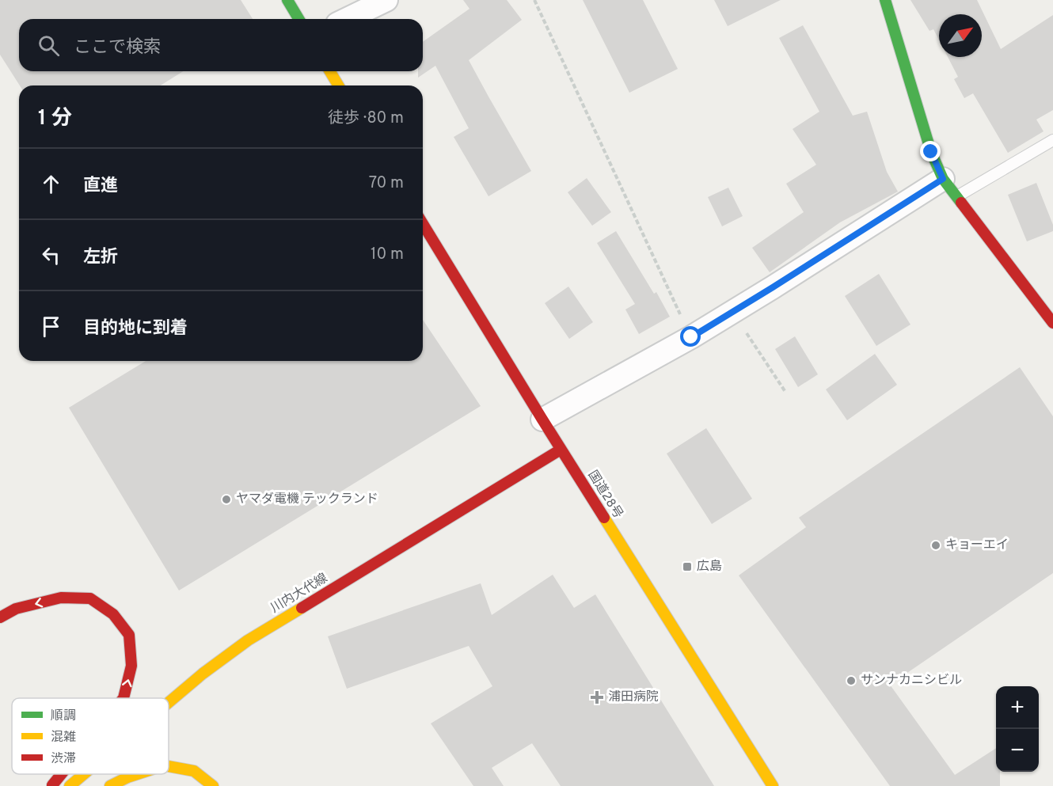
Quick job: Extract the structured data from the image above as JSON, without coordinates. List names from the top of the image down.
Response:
{
  "streets": {
    "main road": ["国道28号", "川内大代線"]
  },
  "crossings": [
    ["国道28号", "川内大代線"]
  ],
  "places": {
    "other": ["ヤマダ電機 テックランド", "キョーエイ", "サンナカニシビル"],
    "transit": ["広島"],
    "health": ["浦田病院"]
  },
  "legend": ["順調", "混雑", "渋滞"],
  "north": "top right",
  "page": {
    "search": "ここで検索",
    "heading": ["1 分", "徒歩 · 80 m"],
    "list": [
      ["直進", "70 m"],
      ["左折", "10 m"],
      "目的地に到着"
    ],
    "map_buttons": ["+", "−"]
  }
}
